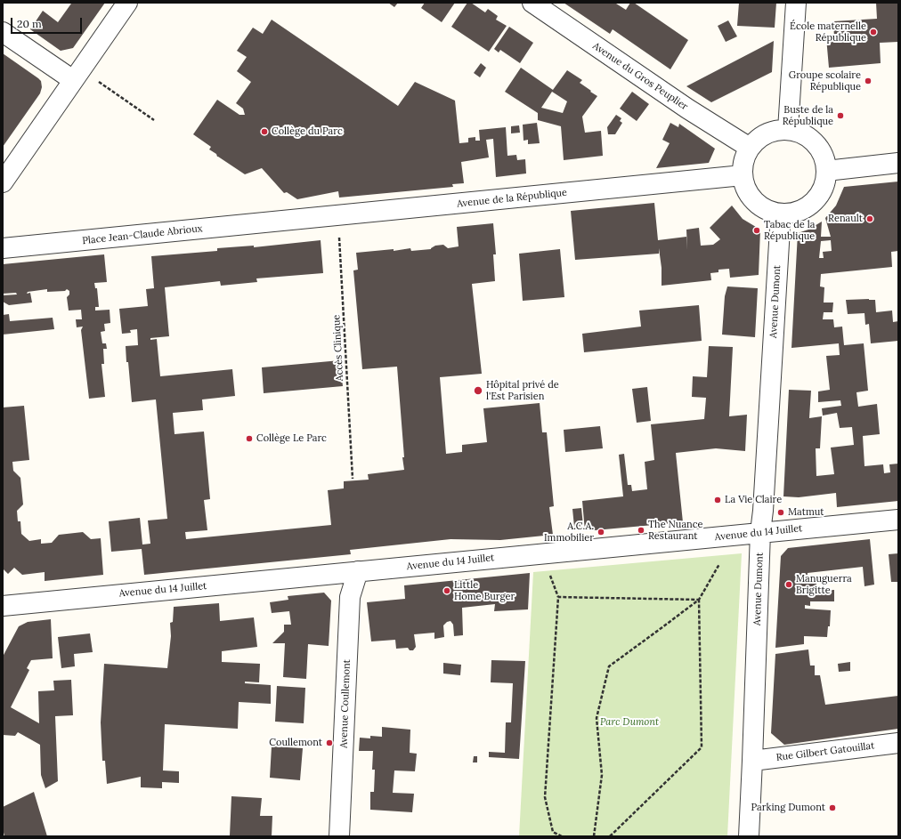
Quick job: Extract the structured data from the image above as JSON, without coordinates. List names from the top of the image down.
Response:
{
  "streets": {
    "street": [
      "Avenue du Gros Peuplier",
      "Avenue de la République",
      "Place Jean-Claude Abrioux",
      "Avenue Dumont",
      "Avenue du 14 Juillet",
      "Avenue Coullemont",
      "Rue Gilbert Gatouillat"
    ],
    "path": ["Accès Clinique"]
  },
  "crossings": [
    ["Avenue du Gros Peuplier", "Avenue de la République"],
    ["Avenue du Gros Peuplier", "Avenue Dumont"],
    ["Avenue de la République", "Place Jean-Claude Abrioux"],
    ["Avenue de la République", "Avenue Dumont"],
    ["Avenue de la République", "Accès Clinique"],
    ["Avenue Dumont", "Avenue du 14 Juillet"],
    ["Avenue Dumont", "Rue Gilbert Gatouillat"],
    ["Avenue du 14 Juillet", "Avenue Coullemont"]
  ],
  "parks": ["Parc Dumont"],
  "places": [
    "École maternelle République",
    "Groupe scolaire République",
    "Buste de la République",
    "Collège du Parc",
    "Renault",
    "Tabac de la République",
    "Hôpital privé de l'Est Parisien",
    "Collège Le Parc",
    "La Vie Claire",
    "Matmut",
    "The Nuance Restaurant",
    "A.C.A. Immobilier",
    "Manuguerra Brigitte",
    "Little Home Burger",
    "Coullemont",
    "Parking Dumont"
  ],
  "scale_bar": "20 m"
}
